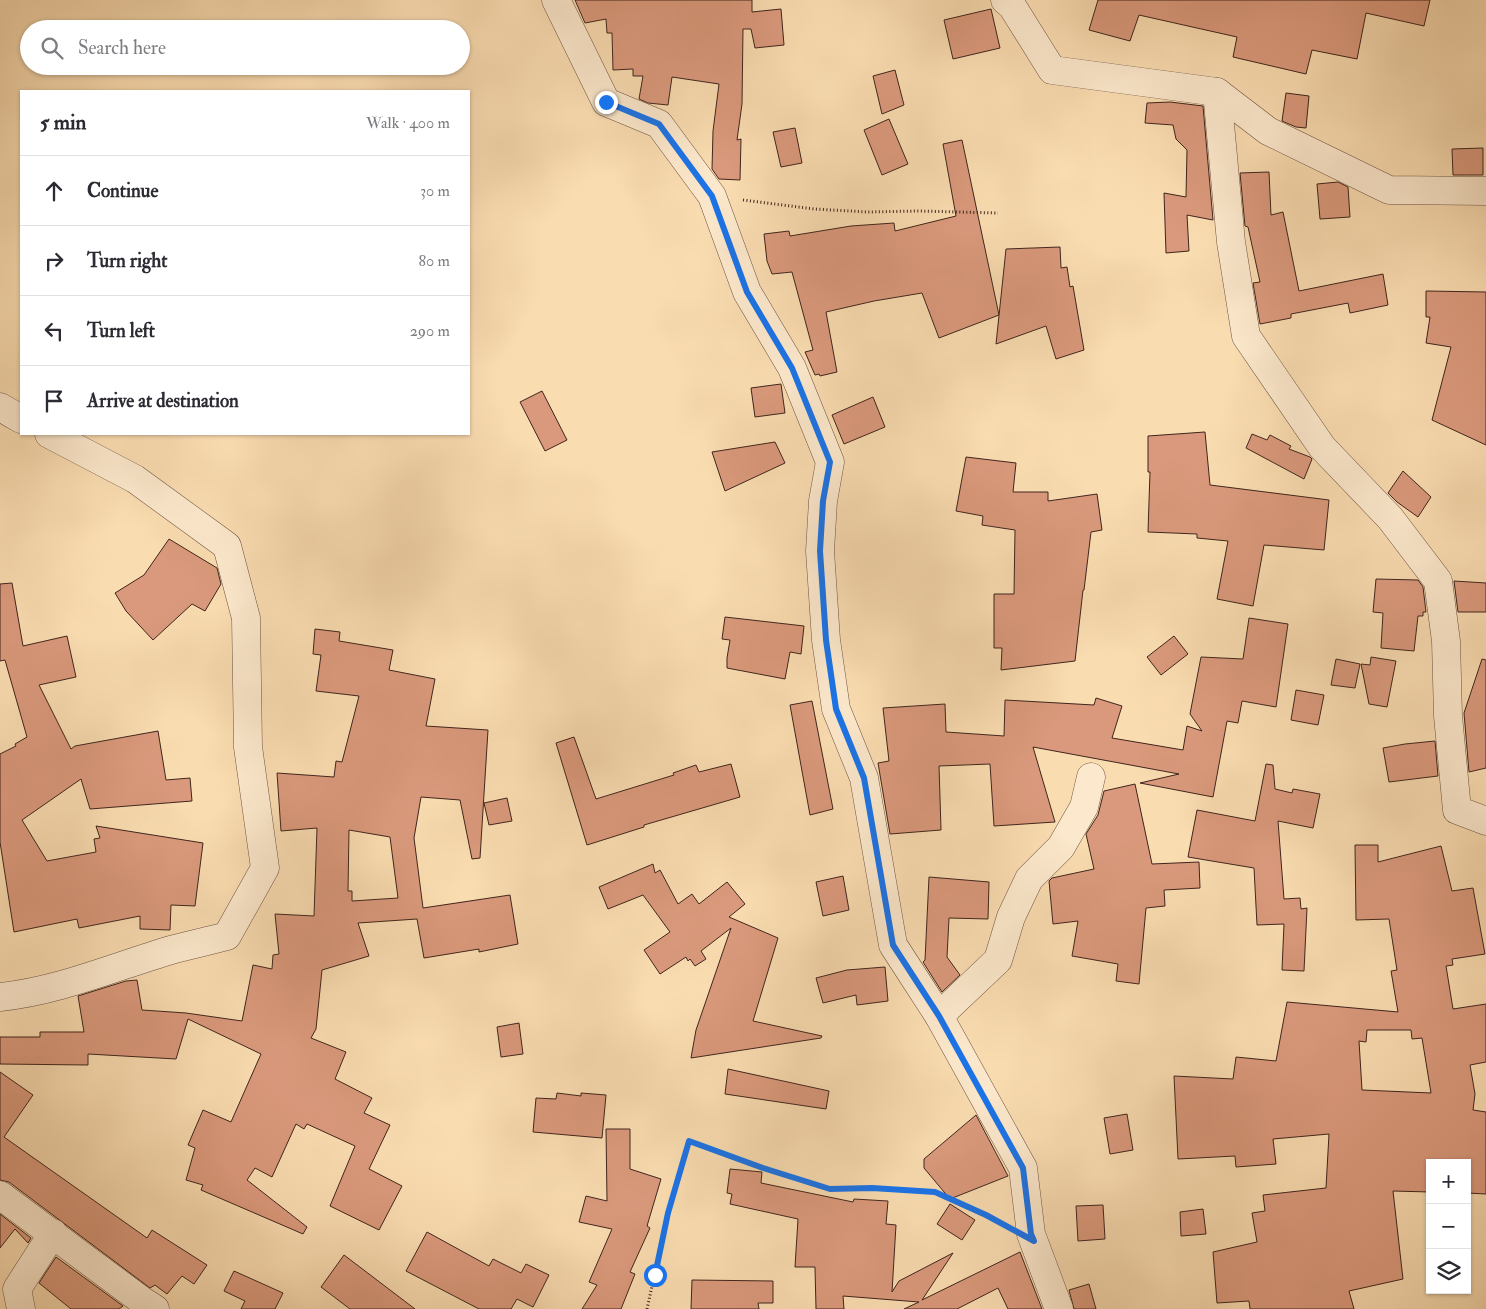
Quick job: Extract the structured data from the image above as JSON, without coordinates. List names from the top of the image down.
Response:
{
  "page": {
    "search": "Search here",
    "heading": ["5 min", "Walk · 400 m"],
    "list": [
      ["Continue", "30 m"],
      ["Turn right", "80 m"],
      ["Turn left", "290 m"],
      "Arrive at destination"
    ],
    "map_buttons": ["+", "−"]
  }
}
